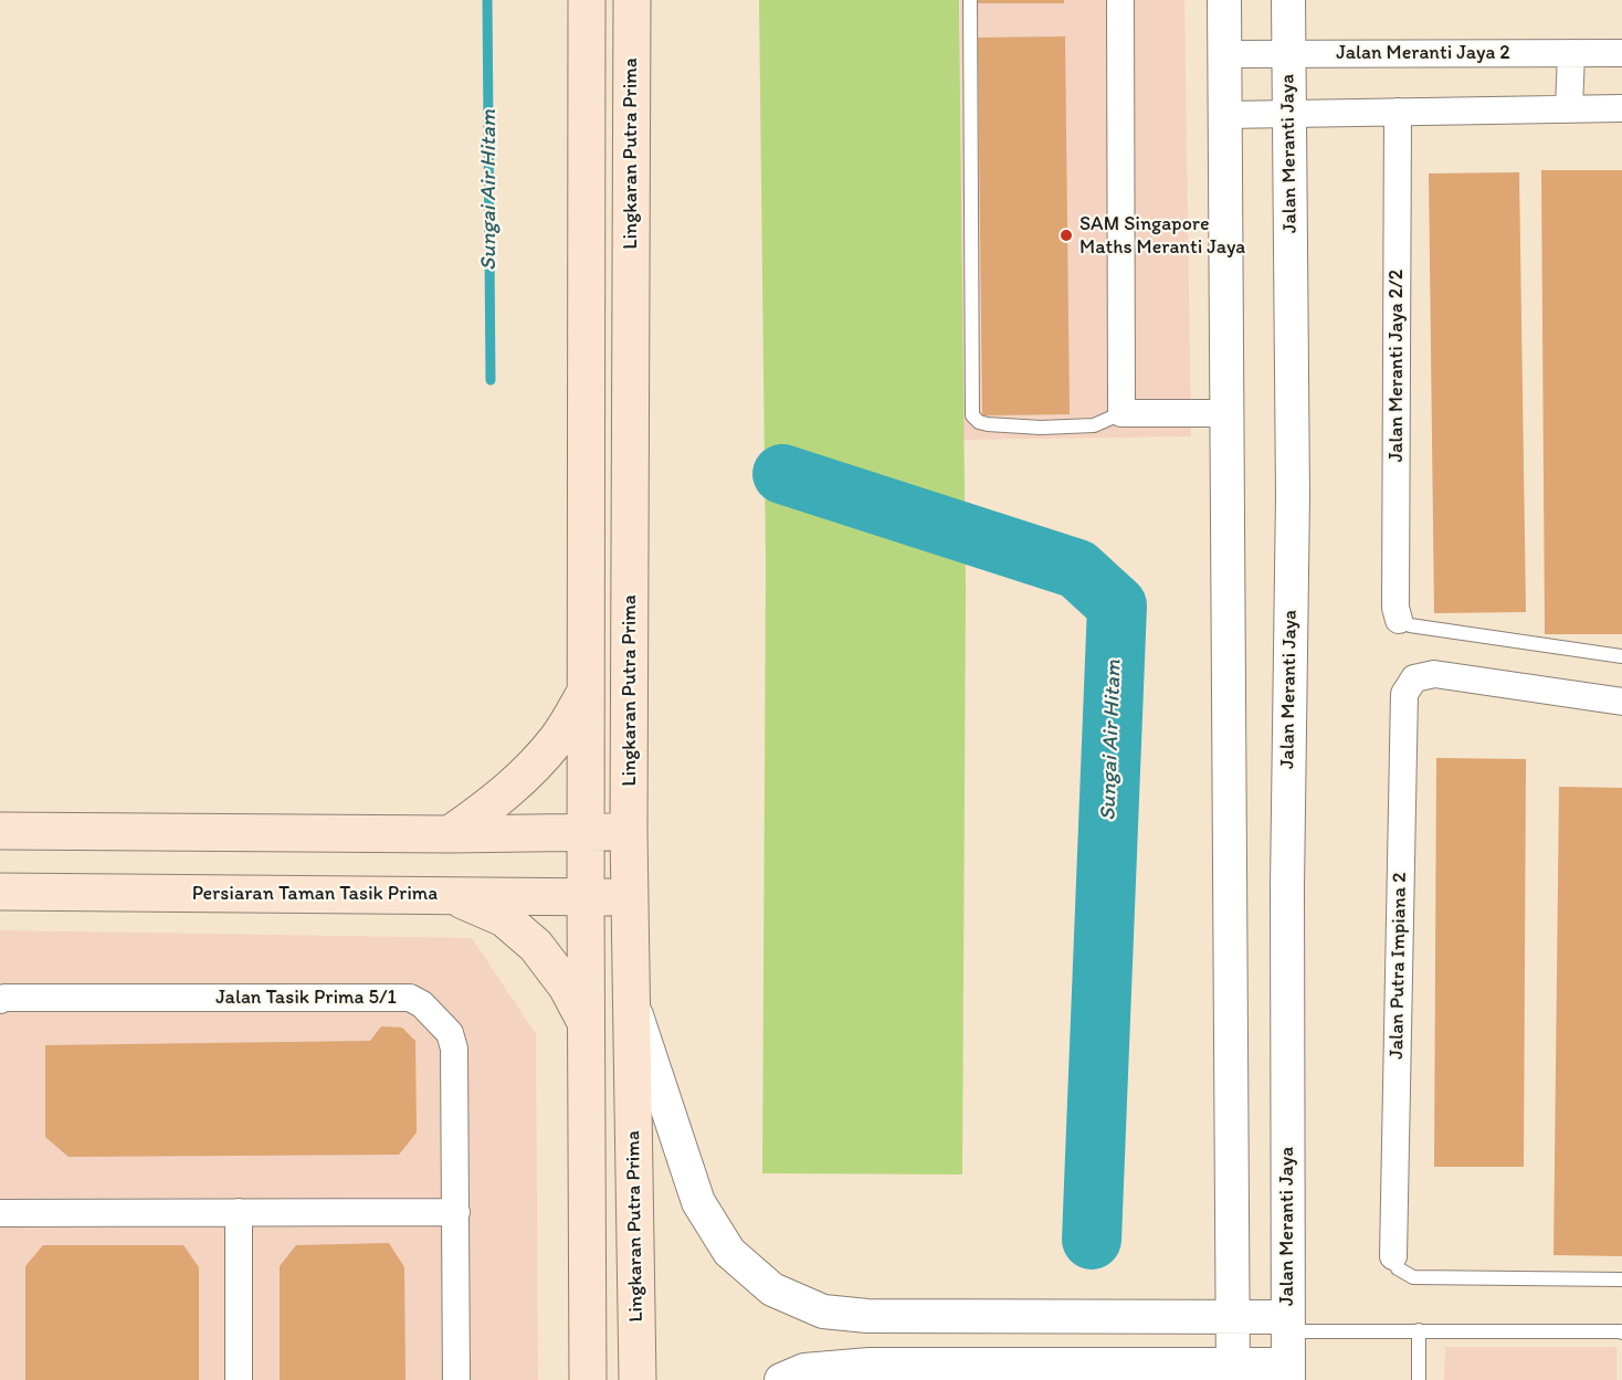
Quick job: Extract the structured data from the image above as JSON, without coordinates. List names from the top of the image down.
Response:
{
  "streets": {
    "main road": ["Lingkaran Putra Prima", "Persiaran Taman Tasik Prima"],
    "street": [
      "Jalan Meranti Jaya 2",
      "Jalan Meranti Jaya",
      "Jalan Meranti Jaya 2/2",
      "Jalan Putra Impiana 2",
      "Jalan Tasik Prima 5/1"
    ]
  },
  "crossings": [
    ["Jalan Meranti Jaya 2", "Jalan Meranti Jaya"],
    ["Lingkaran Putra Prima", "Persiaran Taman Tasik Prima"]
  ],
  "water": ["Sungai Air Hitam"],
  "places": ["SAM Singapore Maths Meranti Jaya"]
}
